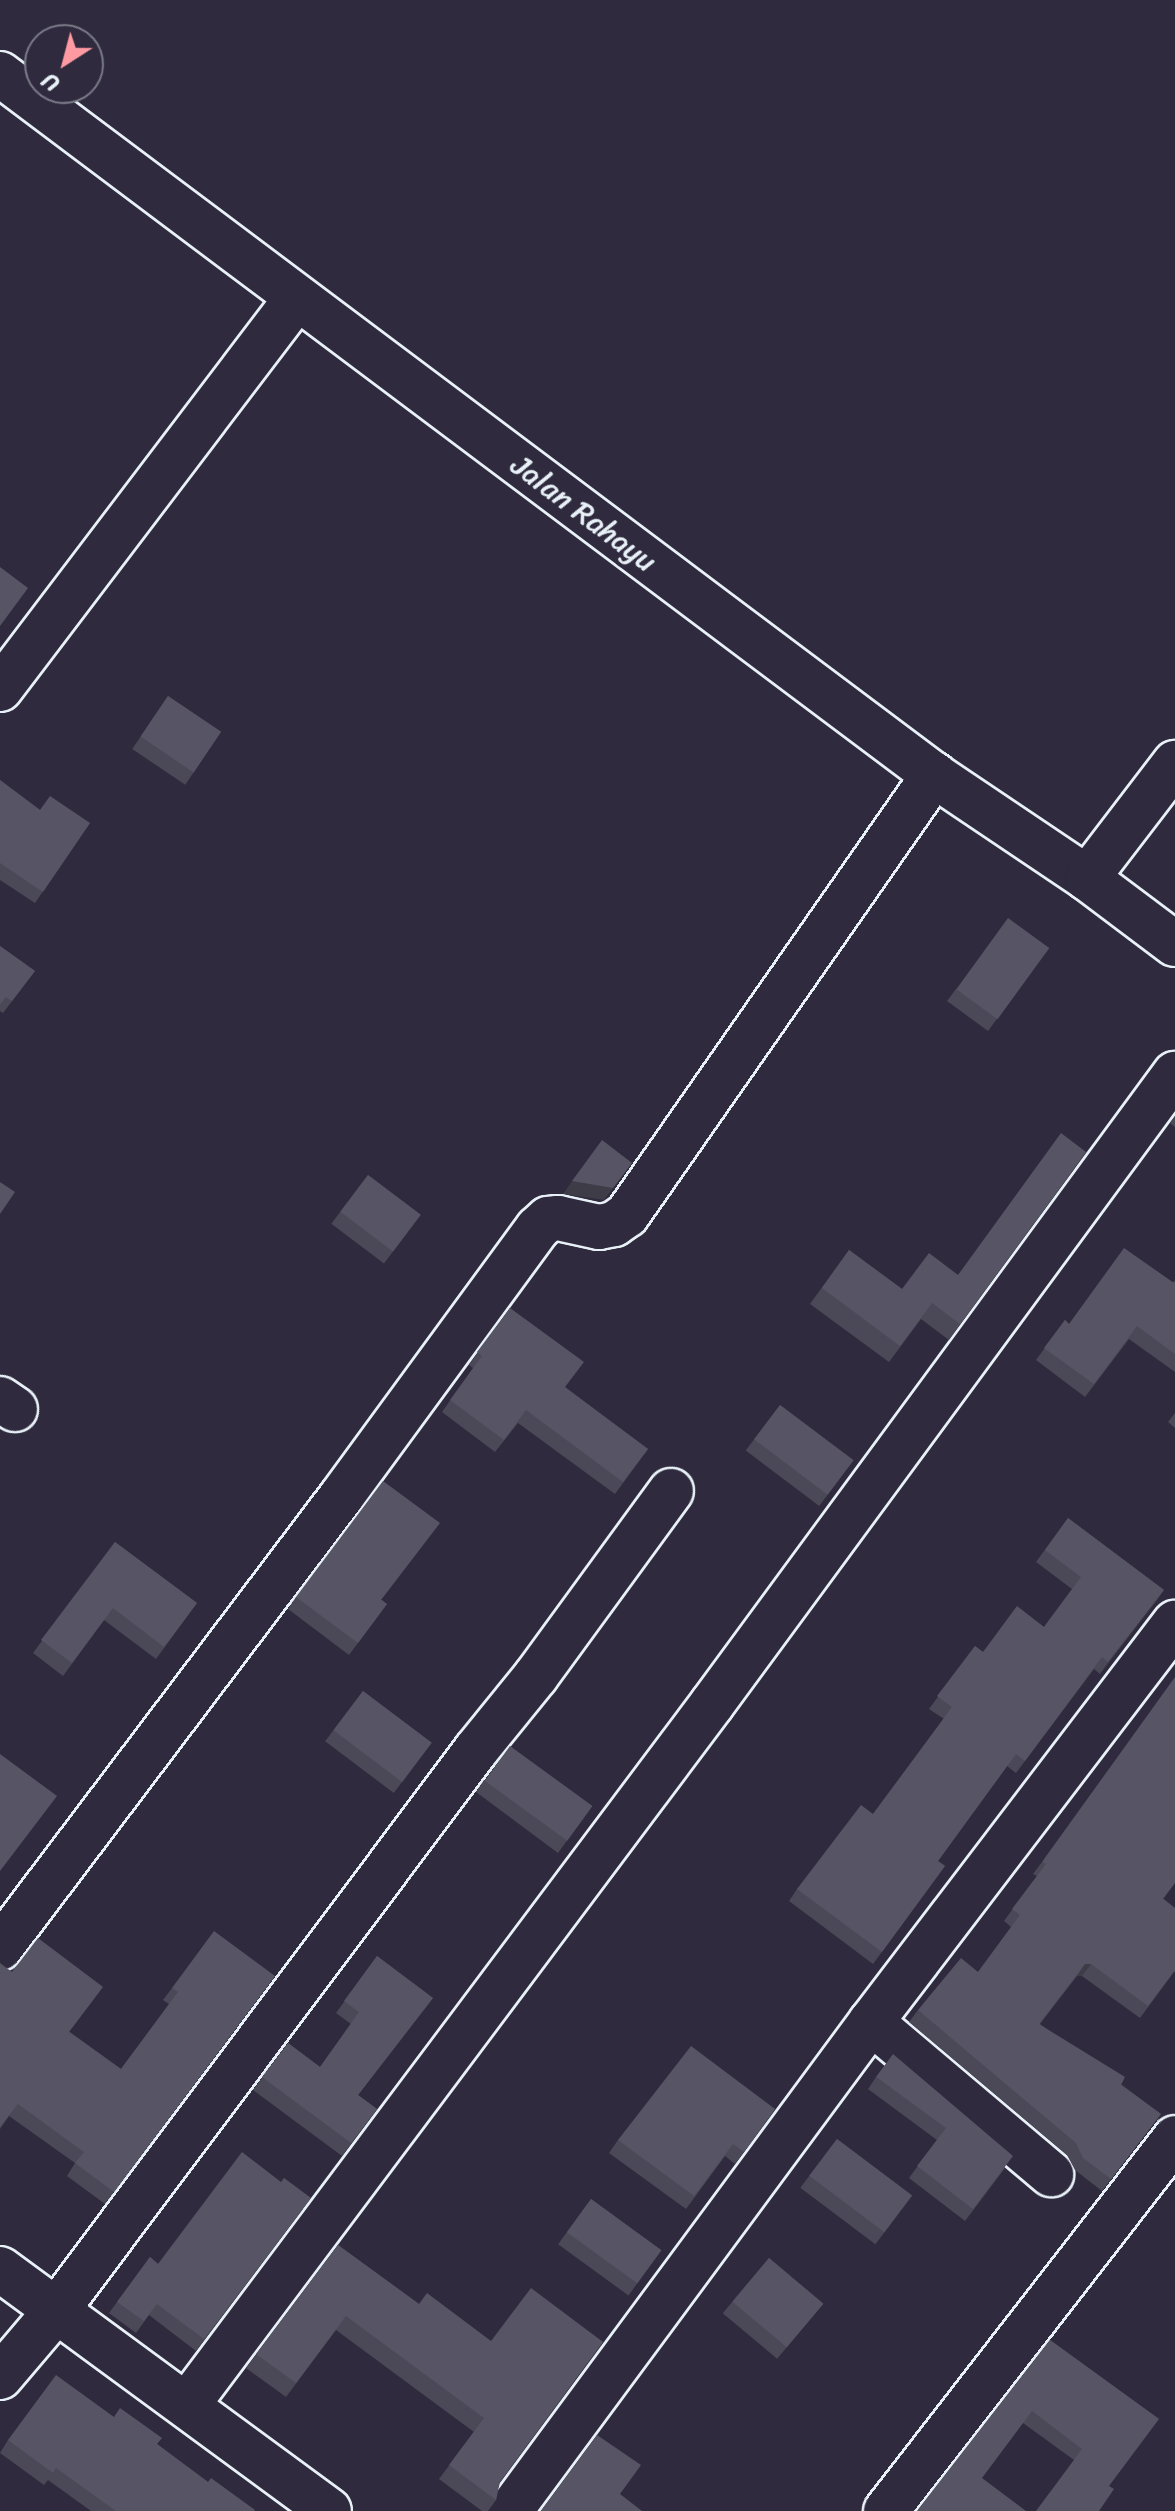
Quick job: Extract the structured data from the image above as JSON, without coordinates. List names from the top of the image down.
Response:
{
  "streets": {
    "street": ["Jalan Rahayu"]
  },
  "north": "bottom left"
}
